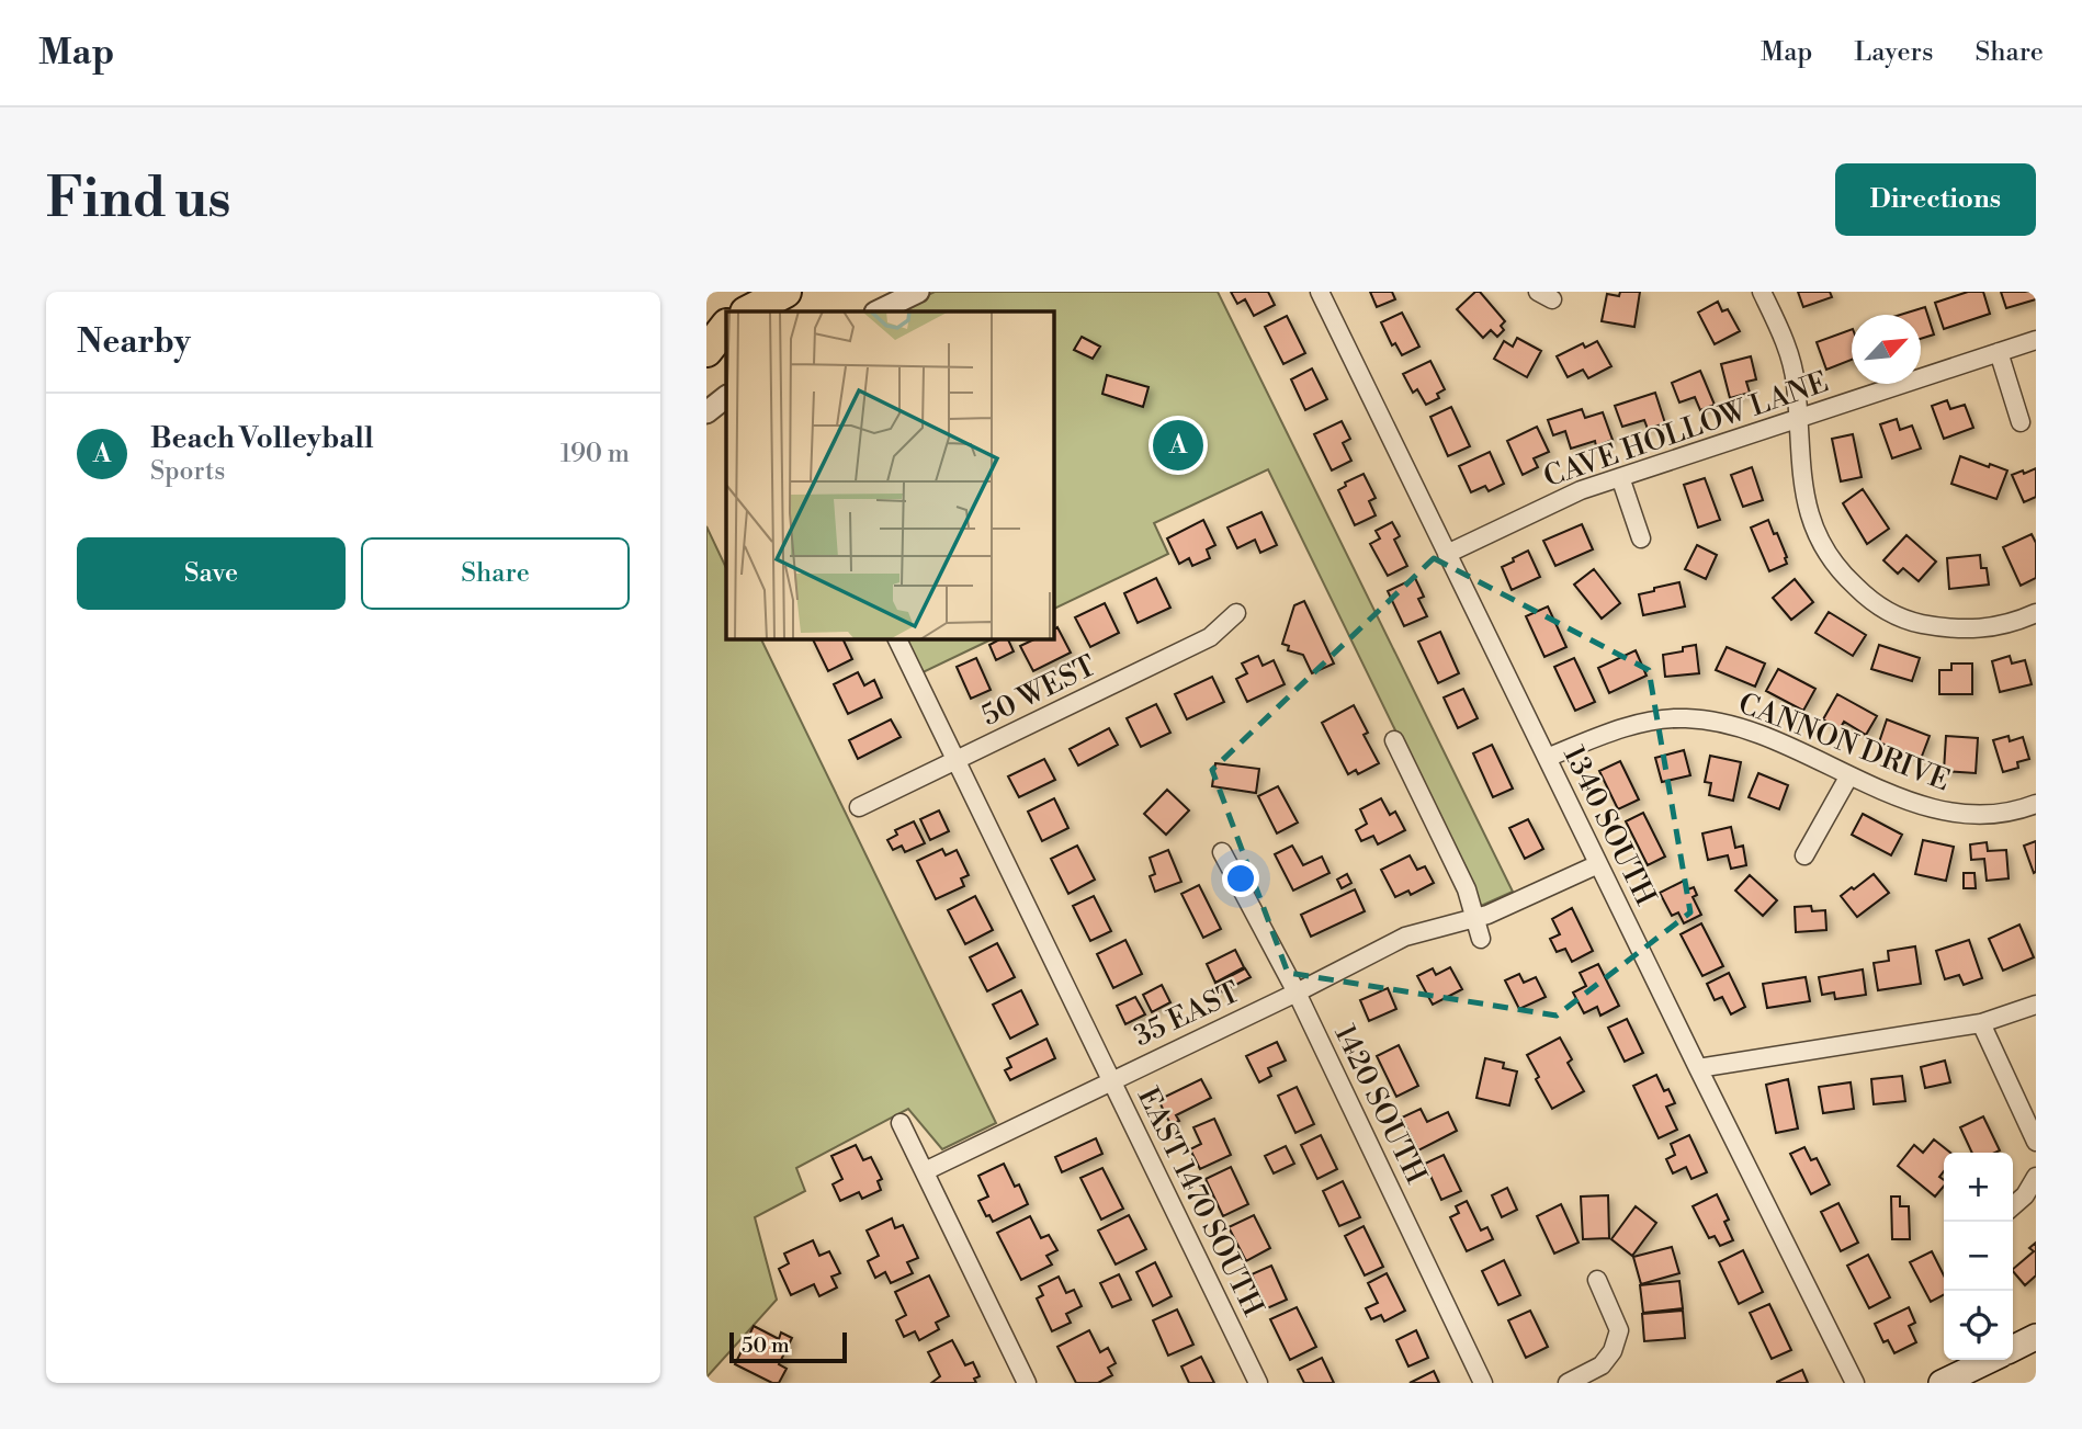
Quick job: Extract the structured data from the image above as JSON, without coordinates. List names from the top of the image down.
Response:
{
  "streets": {
    "street": [
      "CAVE HOLLOW LANE",
      "50 WEST",
      "CANNON DRIVE",
      "1340 SOUTH",
      "35 EAST",
      "1420 SOUTH",
      "EAST 1470 SOUTH"
    ]
  },
  "crossings": [
    ["CAVE HOLLOW LANE", "1340 SOUTH"],
    ["50 WEST", "EAST 1470 SOUTH"],
    ["CANNON DRIVE", "1340 SOUTH"],
    ["1340 SOUTH", "35 EAST"],
    ["35 EAST", "1420 SOUTH"],
    ["35 EAST", "EAST 1470 SOUTH"]
  ],
  "scale_bar": "50 m",
  "north": "top right",
  "page": {
    "header": "Map",
    "nav": ["Map", "Layers", "Share"],
    "buttons": [
      "Directions",
      ["Save", "Share"]
    ],
    "title": "Find us",
    "heading": "Nearby",
    "list": [
      {
        "mark": "A",
        "name": "Beach Volleyball",
        "note": "Sports",
        "value": "190 m"
      }
    ],
    "pins": "A",
    "map_buttons": ["+", "−"],
    "scale": "50 m"
  }
}
